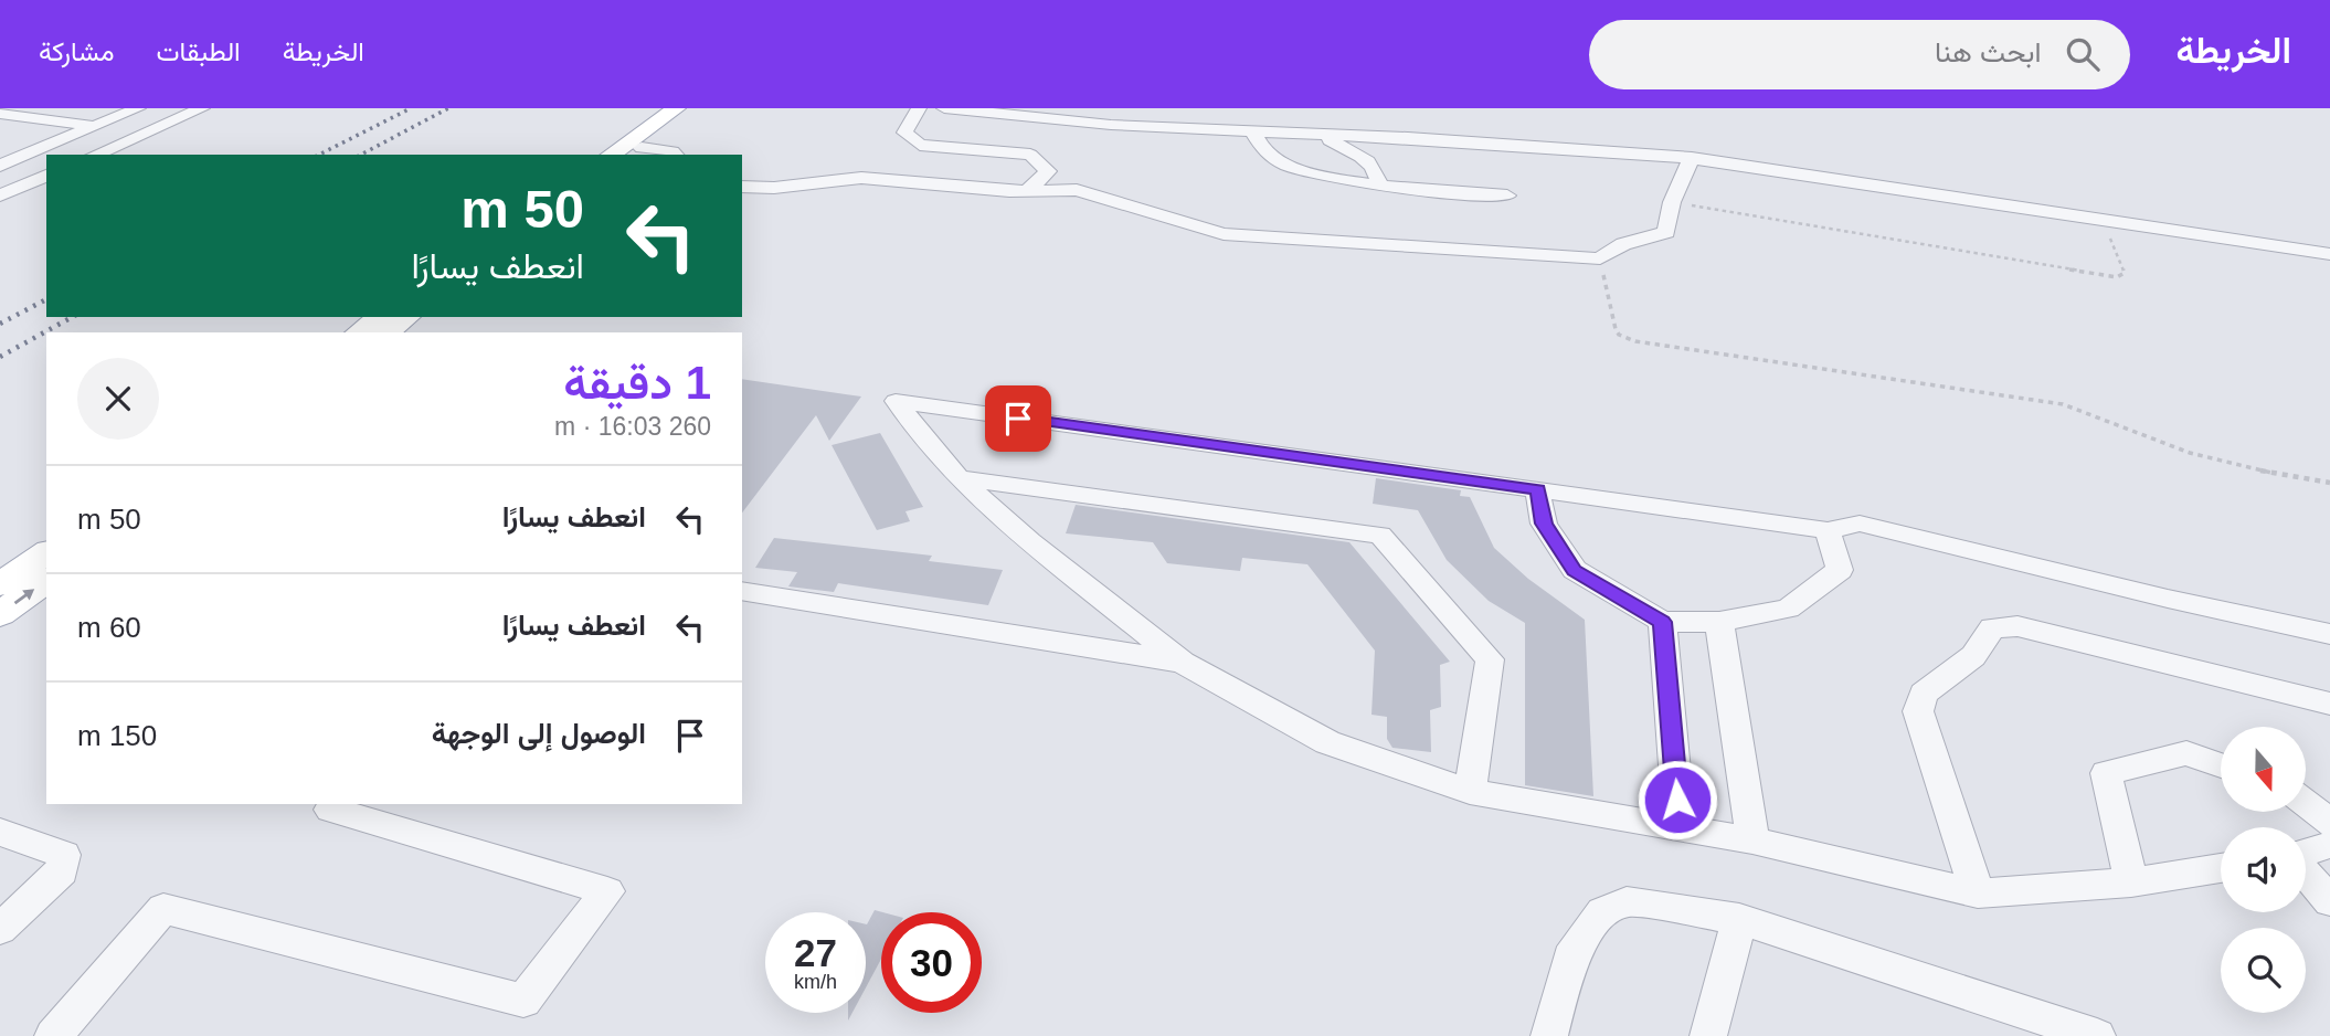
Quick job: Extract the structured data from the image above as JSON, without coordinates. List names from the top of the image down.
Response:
{
  "north": "bottom",
  "page": {
    "header": "الخريطة",
    "search": "ابحث هنا",
    "nav": ["الخريطة", "الطبقات", "مشاركة"],
    "turn": ["50 m", "انعطف يسارًا"],
    "heading": ["1 دقيقة", "260 m · 16:03"],
    "list": [
      {
        "name": "انعطف يسارًا",
        "value": "50 m"
      },
      {
        "name": "انعطف يسارًا",
        "value": "60 m"
      },
      {
        "name": "الوصول إلى الوجهة",
        "value": "150 m"
      }
    ],
    "speed": "27 km/h",
    "limit": "30"
  }
}
